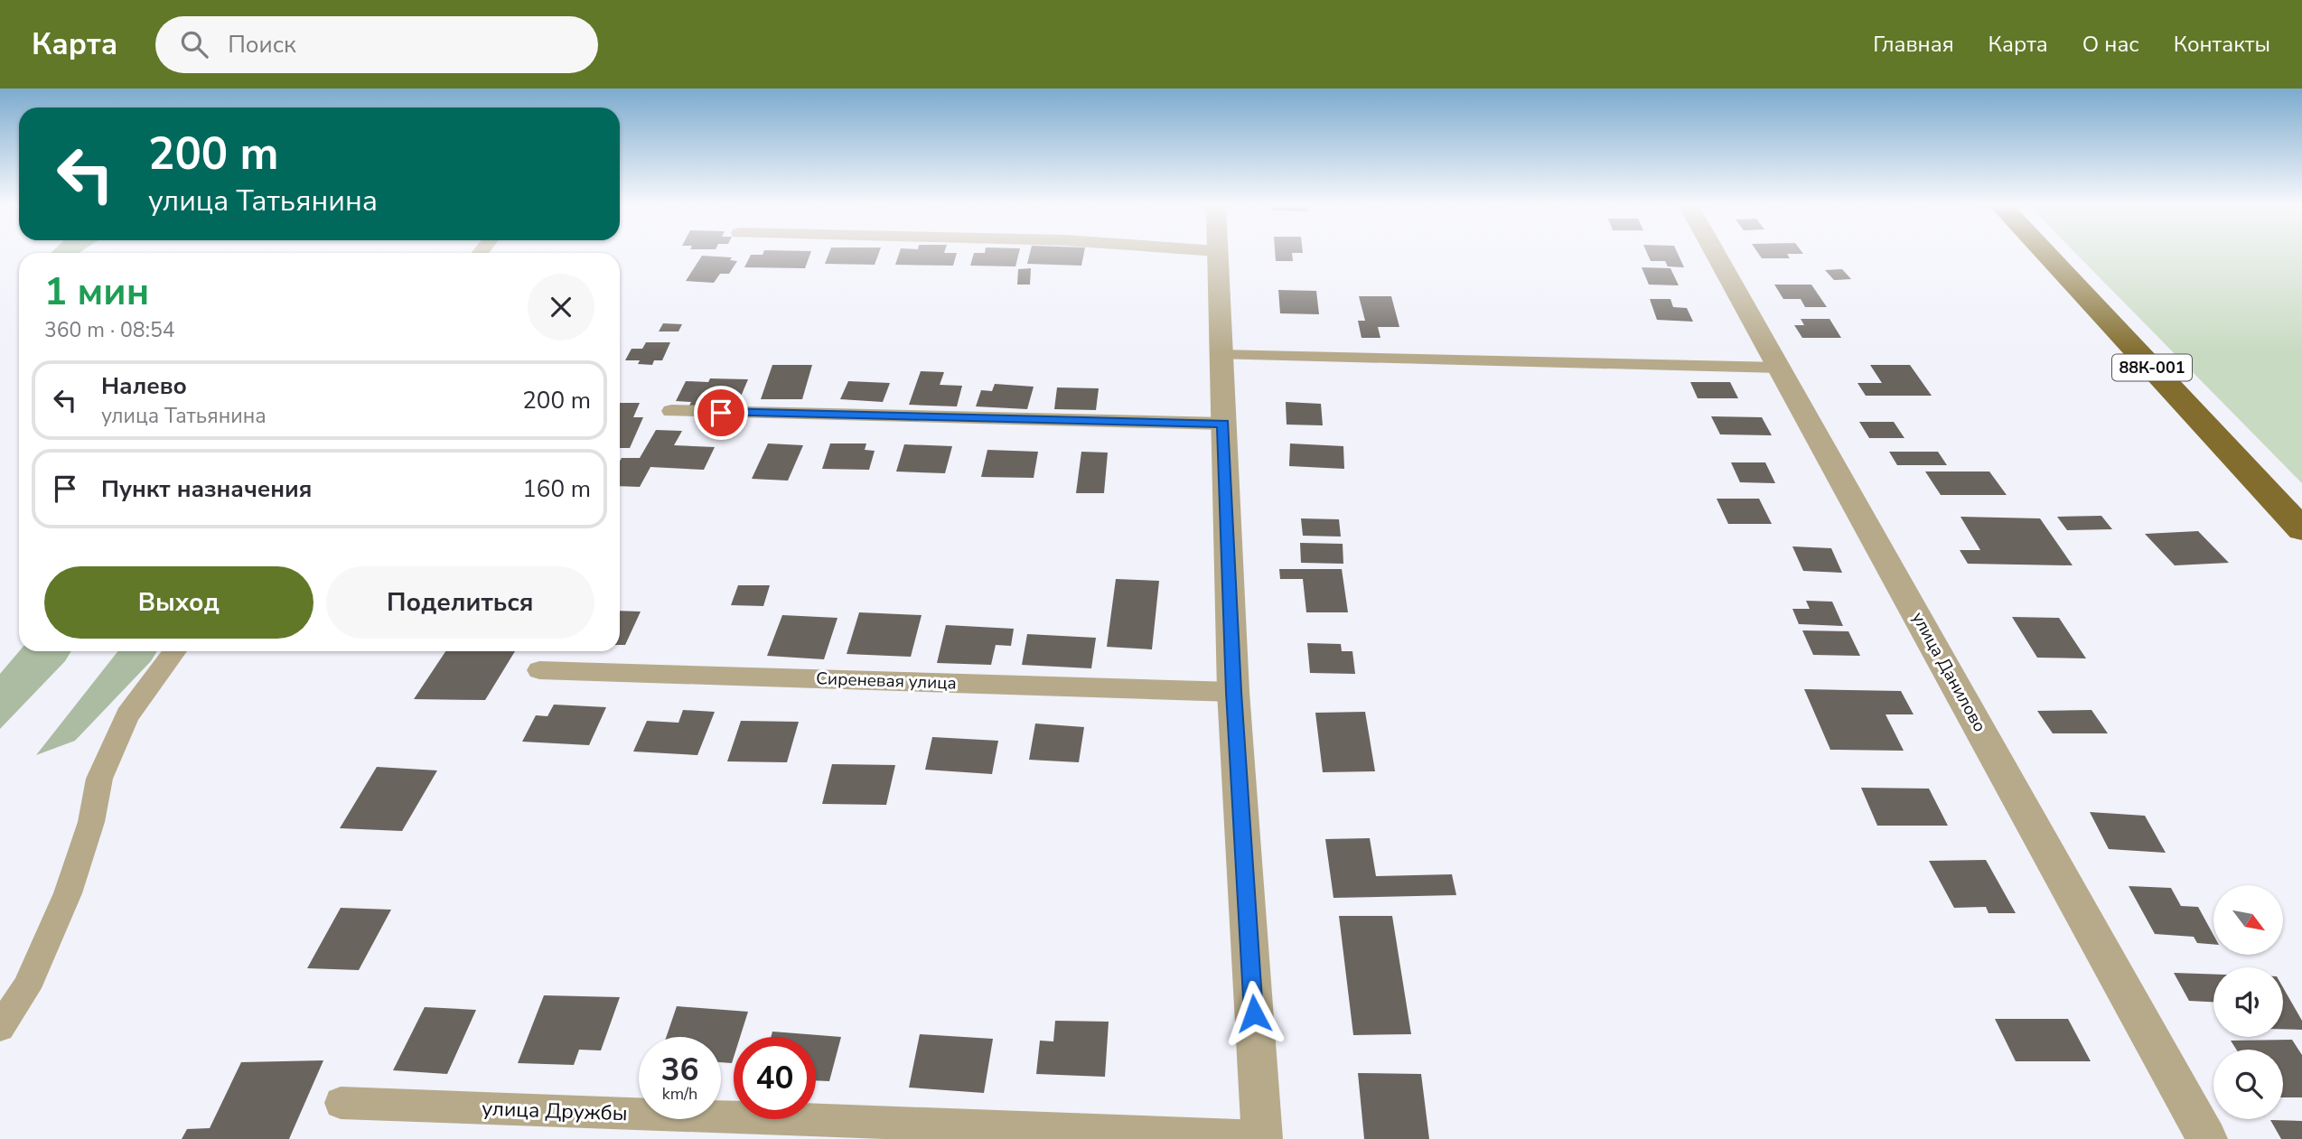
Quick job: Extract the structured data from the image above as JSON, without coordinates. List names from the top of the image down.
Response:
{
  "streets": {
    "main road": ["88К-001"],
    "street": ["улица Данилово", "Сиреневая улица", "улица Дружбы"]
  },
  "north": "bottom right",
  "page": {
    "header": "Карта",
    "search": "Поиск",
    "nav": [
      "Главная",
      "Карта",
      "О нас",
      "Контакты"
    ],
    "turn": ["200 m", "улица Татьянина"],
    "heading": ["1 мин", "360 m · 08:54"],
    "list": [
      {
        "name": "Налево",
        "note": "улица Татьянина",
        "value": "200 m"
      },
      {
        "name": "Пункт назначения",
        "value": "160 m"
      }
    ],
    "buttons": ["Выход", "Поделиться"],
    "speed": "36 km/h",
    "limit": "40"
  }
}
